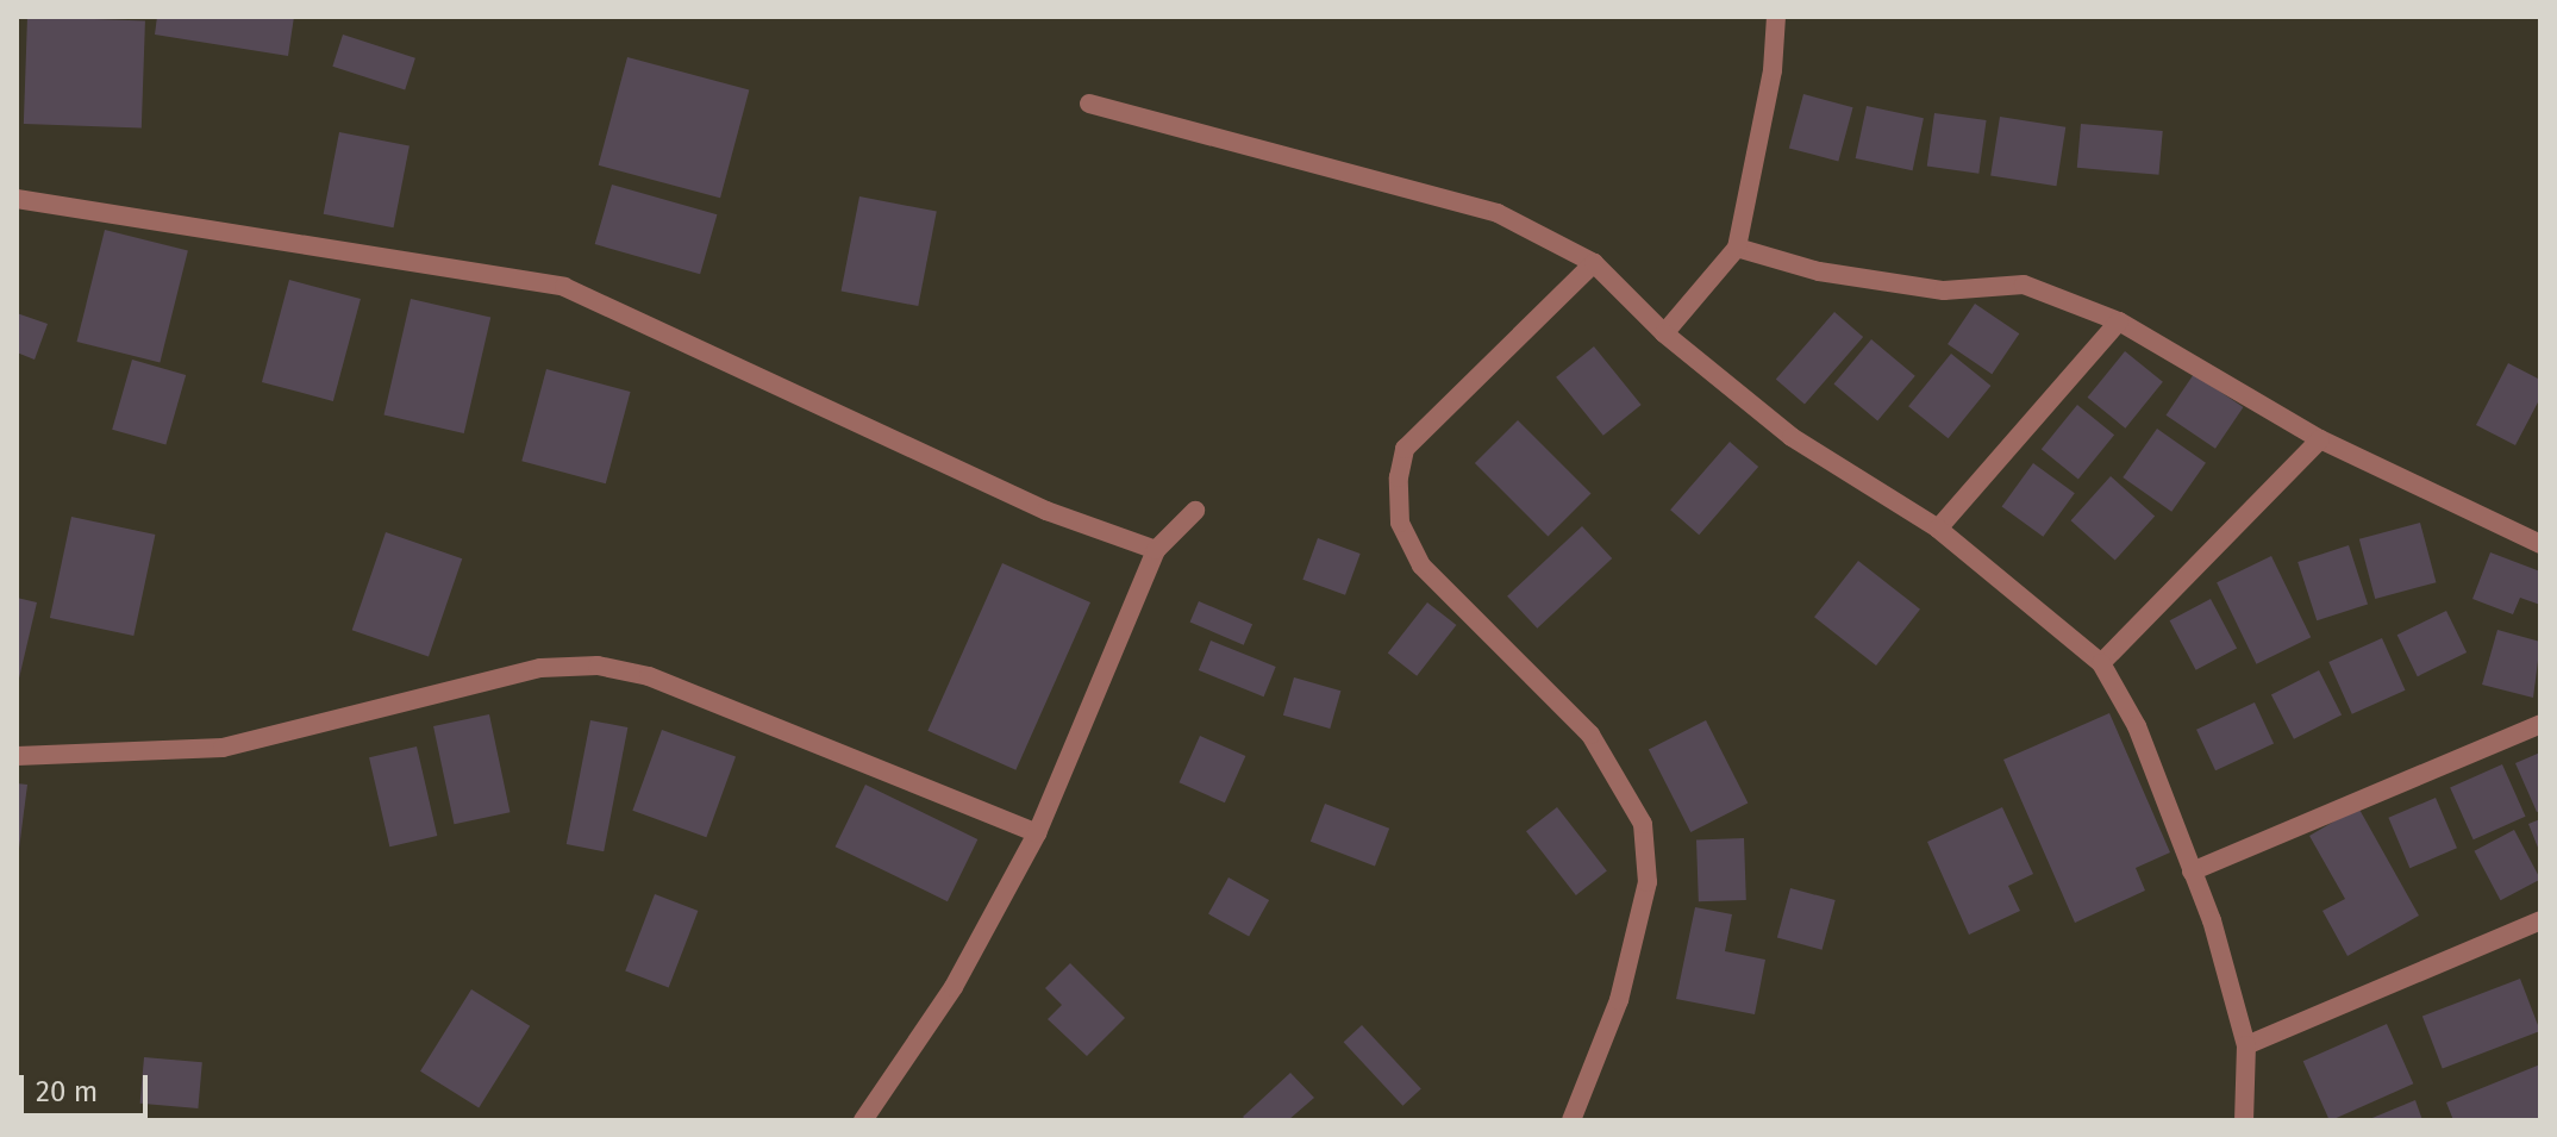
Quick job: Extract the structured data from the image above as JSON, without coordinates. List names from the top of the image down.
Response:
{
  "scale_bar": "20 m"
}
